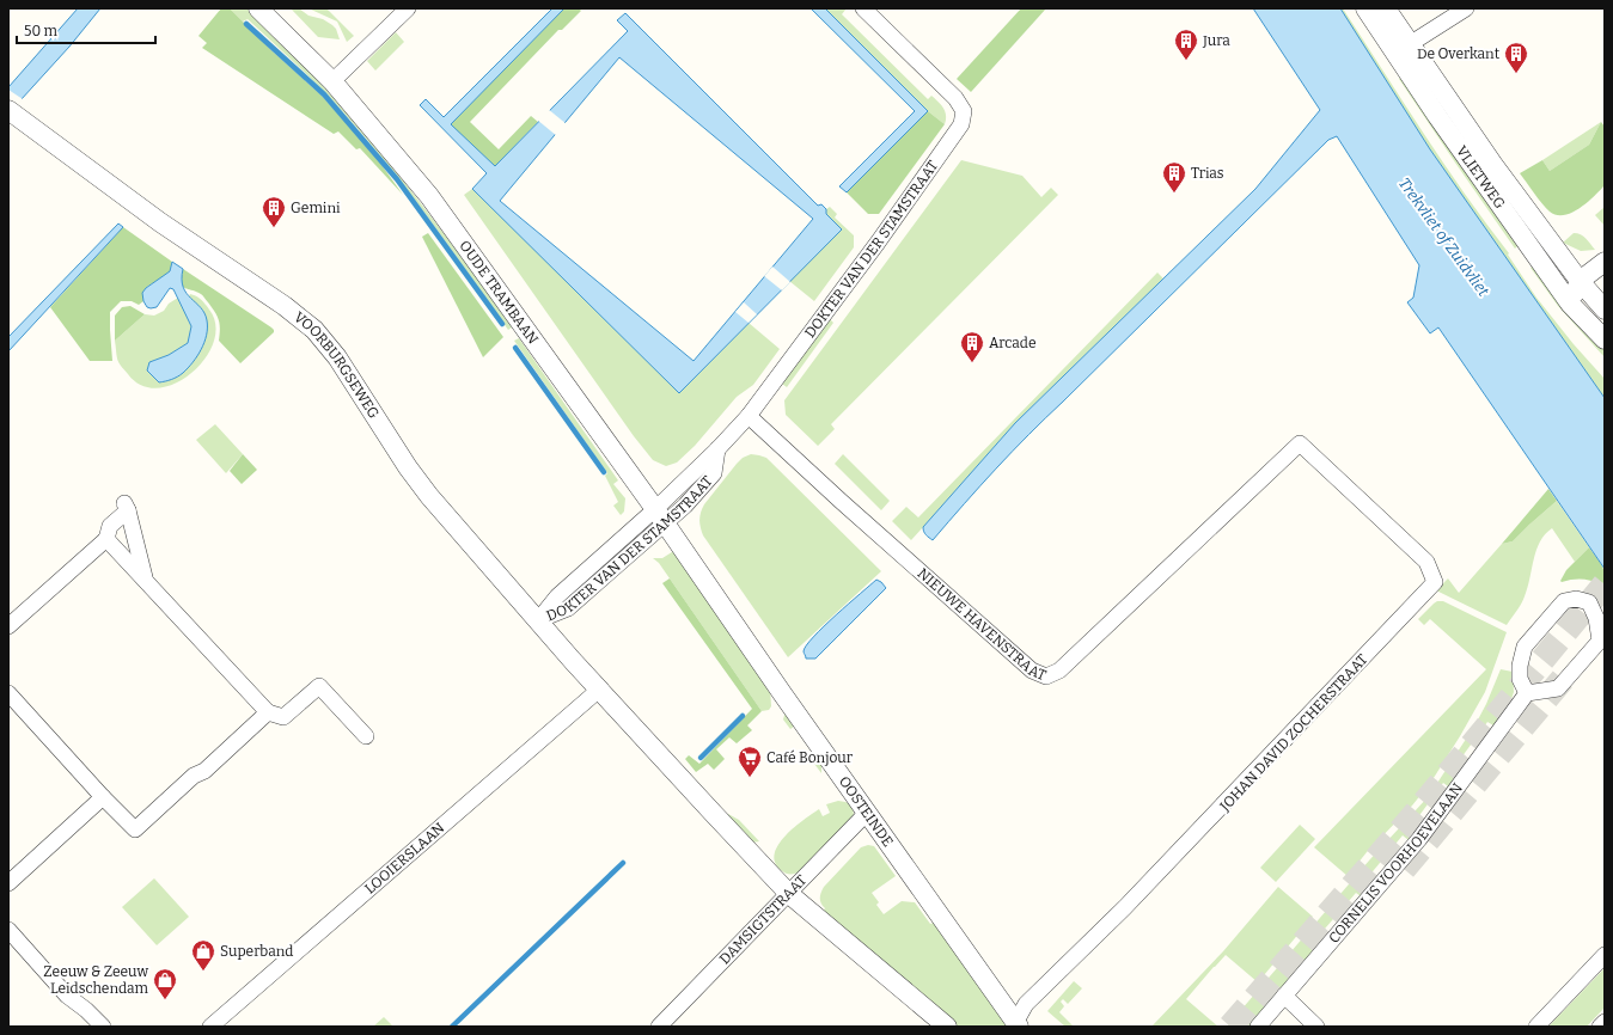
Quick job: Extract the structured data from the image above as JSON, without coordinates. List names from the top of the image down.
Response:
{
  "streets": {
    "street": [
      "VLIETWEG",
      "DOKTER VAN DER STAMSTRAAT",
      "OUDE TRAMBAAN",
      "VOORBURGSEWEG",
      "NIEUWE HAVENSTRAAT",
      "JOHAN DAVID ZOCHERSTRAAT",
      "OOSTEINDE",
      "LOOIERSLAAN",
      "CORNELIS VOORHOEVELAAN",
      "DAMSIGTSTRAAT"
    ]
  },
  "crossings": [
    ["DOKTER VAN DER STAMSTRAAT", "OUDE TRAMBAAN"],
    ["DOKTER VAN DER STAMSTRAAT", "VOORBURGSEWEG"],
    ["DOKTER VAN DER STAMSTRAAT", "NIEUWE HAVENSTRAAT"],
    ["OUDE TRAMBAAN", "OOSTEINDE"],
    ["VOORBURGSEWEG", "LOOIERSLAAN"],
    ["NIEUWE HAVENSTRAAT", "JOHAN DAVID ZOCHERSTRAAT"],
    ["JOHAN DAVID ZOCHERSTRAAT", "OOSTEINDE"],
    ["OOSTEINDE", "DAMSIGTSTRAAT"]
  ],
  "water": ["Trekvliet of Zuidvliet"],
  "places": {
    "building": [
      "Jura",
      "De Overkant",
      "Trias",
      "Gemini",
      "Arcade"
    ],
    "supermarket": ["Café Bonjour"],
    "shop": ["Superband", "Zeeuw & Zeeuw Leidschendam"]
  },
  "scale_bar": "50 m"
}
